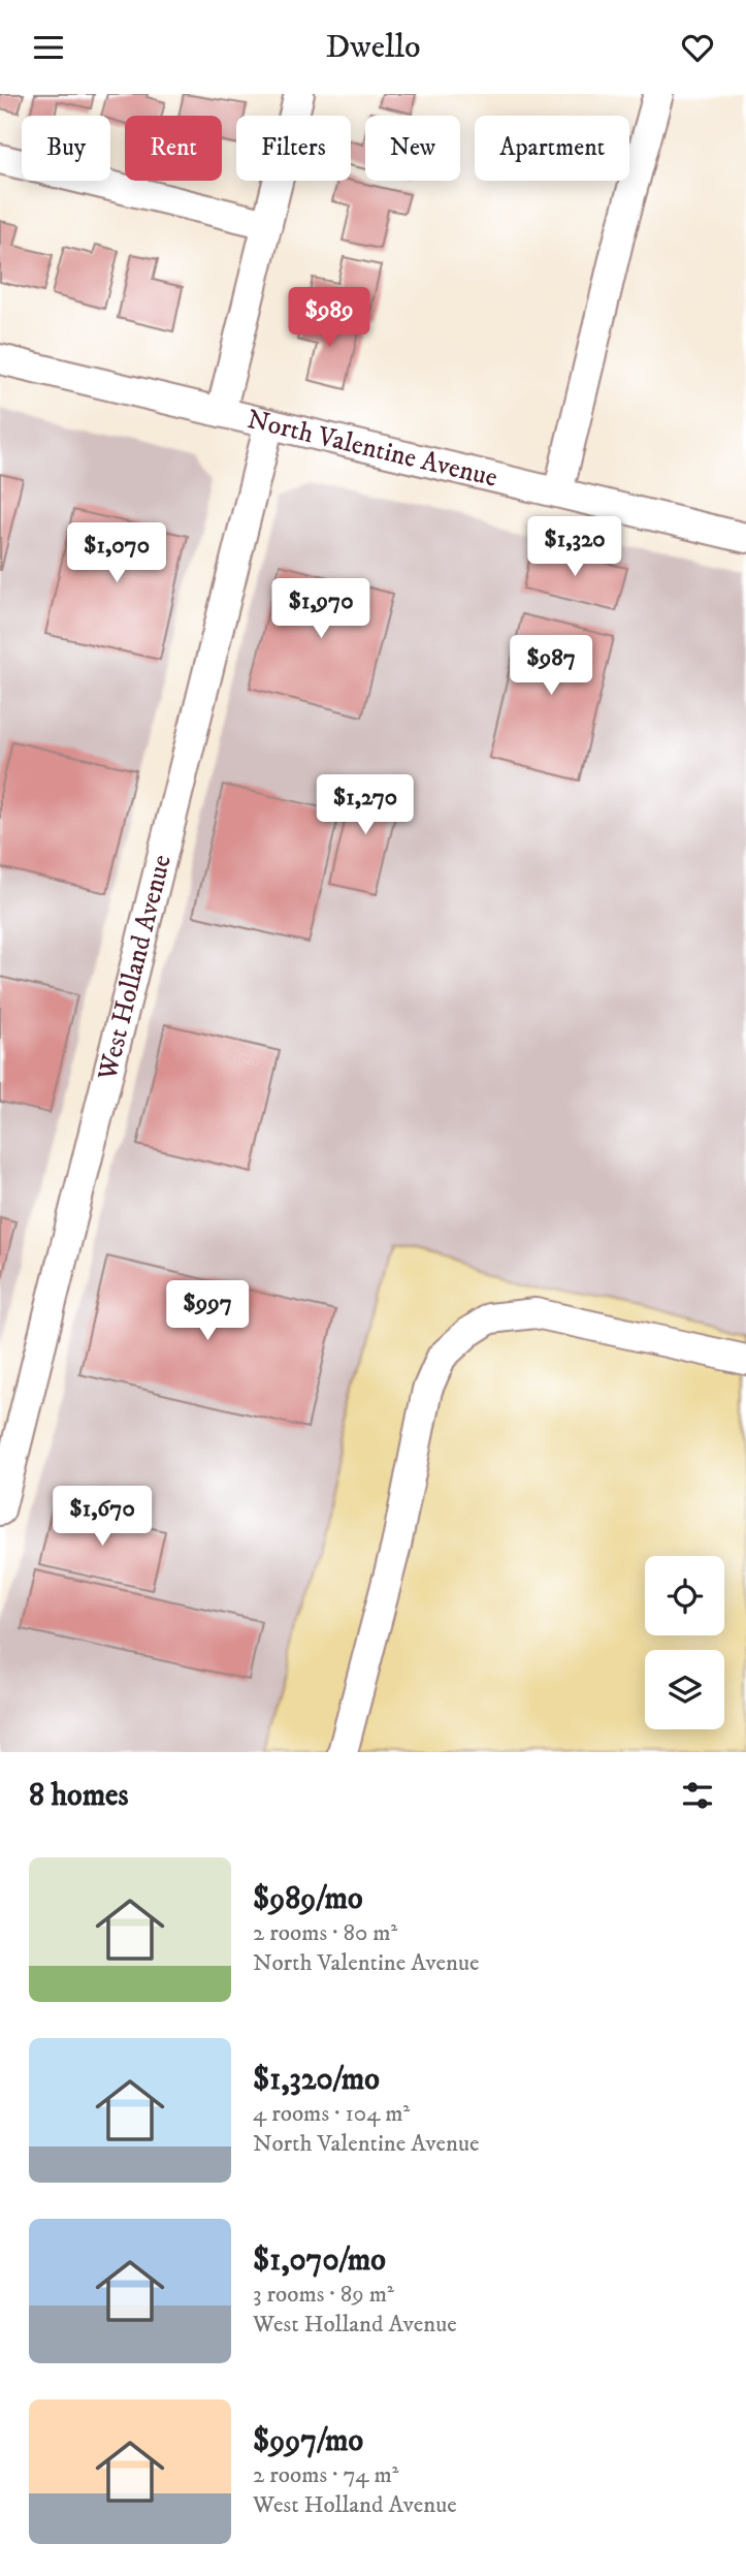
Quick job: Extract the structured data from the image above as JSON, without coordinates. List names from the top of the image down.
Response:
{
  "streets": {
    "street": ["North Valentine Avenue", "West Holland Avenue"]
  },
  "crossings": [
    ["North Valentine Avenue", "West Holland Avenue"]
  ],
  "page": {
    "header": "Dwello",
    "chip": [
      "Buy",
      "Rent",
      "Filters",
      "New",
      "Apartment"
    ],
    "price": [
      "$989",
      "$1,320",
      "$1,070",
      "$1,970",
      "$987",
      "$1,270",
      "$997",
      "$1,670"
    ],
    "heading": "8 homes",
    "list": [
      {
        "name": "$989/mo",
        "note": "2 rooms · 80 m² · North Valentine Avenue"
      },
      {
        "name": "$1,320/mo",
        "note": "4 rooms · 104 m² · North Valentine Avenue"
      },
      {
        "name": "$1,070/mo",
        "note": "3 rooms · 89 m² · West Holland Avenue"
      },
      {
        "name": "$997/mo",
        "note": "2 rooms · 74 m² · West Holland Avenue"
      }
    ]
  }
}
